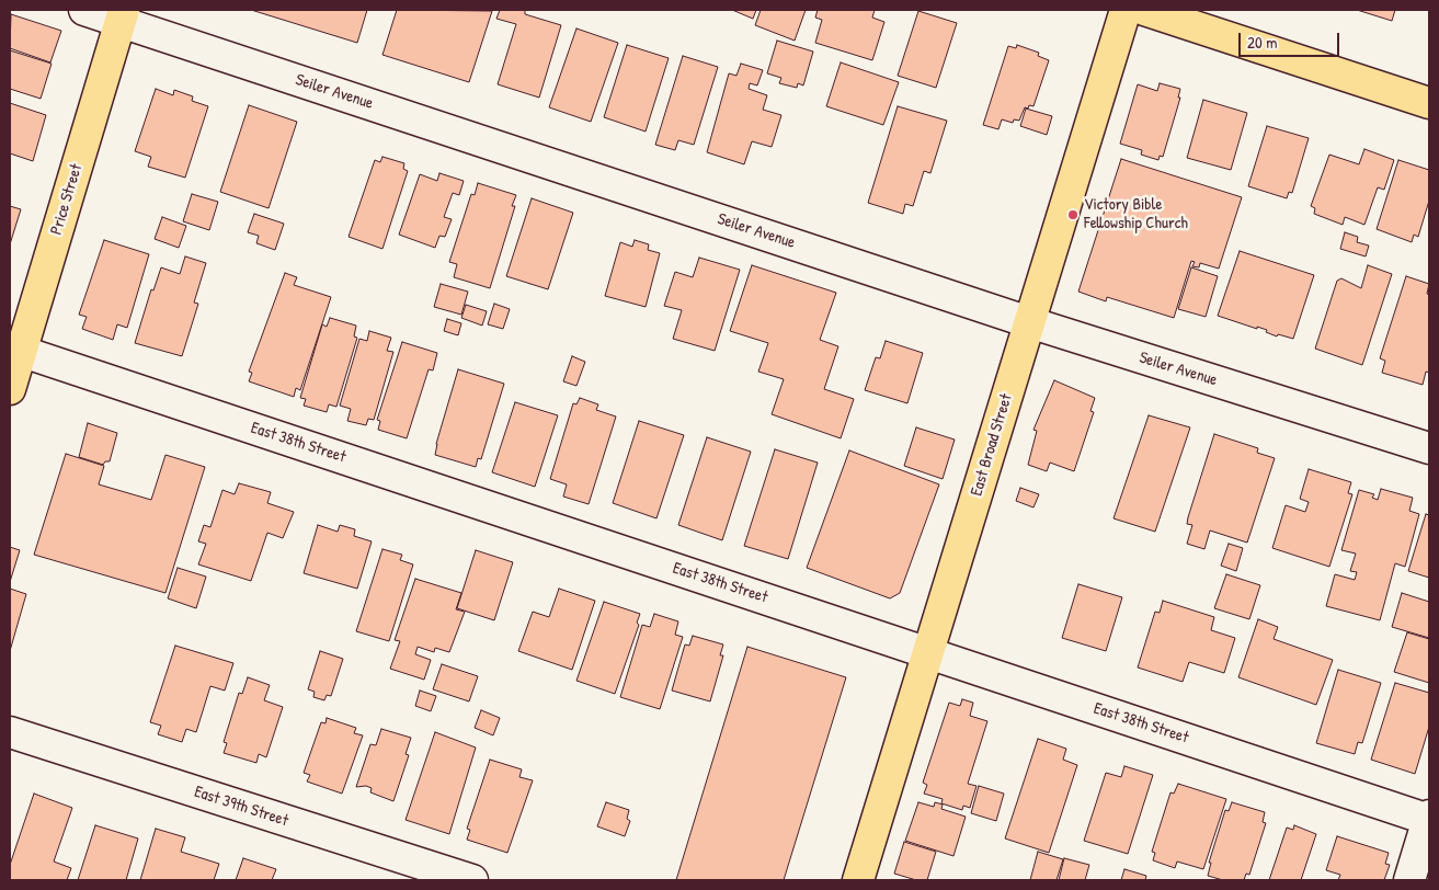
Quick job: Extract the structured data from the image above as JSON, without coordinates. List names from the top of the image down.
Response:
{
  "streets": {
    "main road": ["Price Street", "East Broad Street"],
    "street": ["Seiler Avenue", "East 38th Street", "East 39th Street"]
  },
  "crossings": [
    ["Seiler Avenue", "Price Street"],
    ["Seiler Avenue", "East Broad Street"],
    ["Price Street", "East 38th Street"],
    ["East 38th Street", "East Broad Street"]
  ],
  "places": ["Victory Bible Fellowship Church"],
  "scale_bar": "20 m"
}
